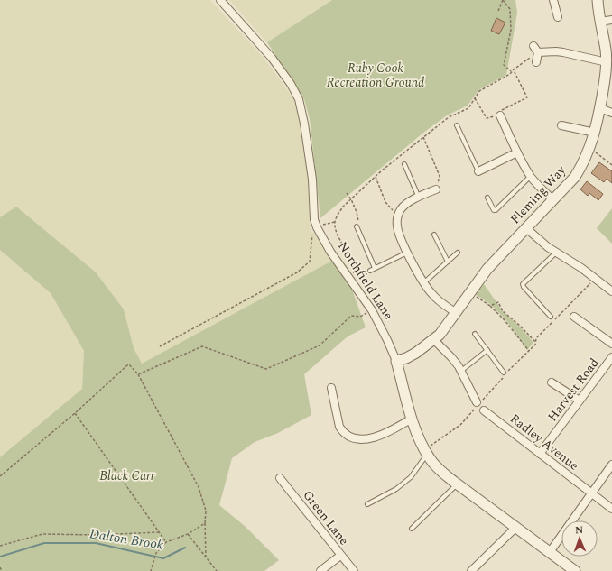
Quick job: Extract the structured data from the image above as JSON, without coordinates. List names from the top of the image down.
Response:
{
  "streets": {
    "street": [
      "Fleming Way",
      "Northfield Lane",
      "Harvest Road",
      "Radley Avenue",
      "Green Lane"
    ]
  },
  "crossings": [
    ["Fleming Way", "Northfield Lane"],
    ["Harvest Road", "Radley Avenue"]
  ],
  "water": ["Dalton Brook"],
  "parks": ["Ruby Cook Recreation Ground", "Black Carr"],
  "north": "top"
}
